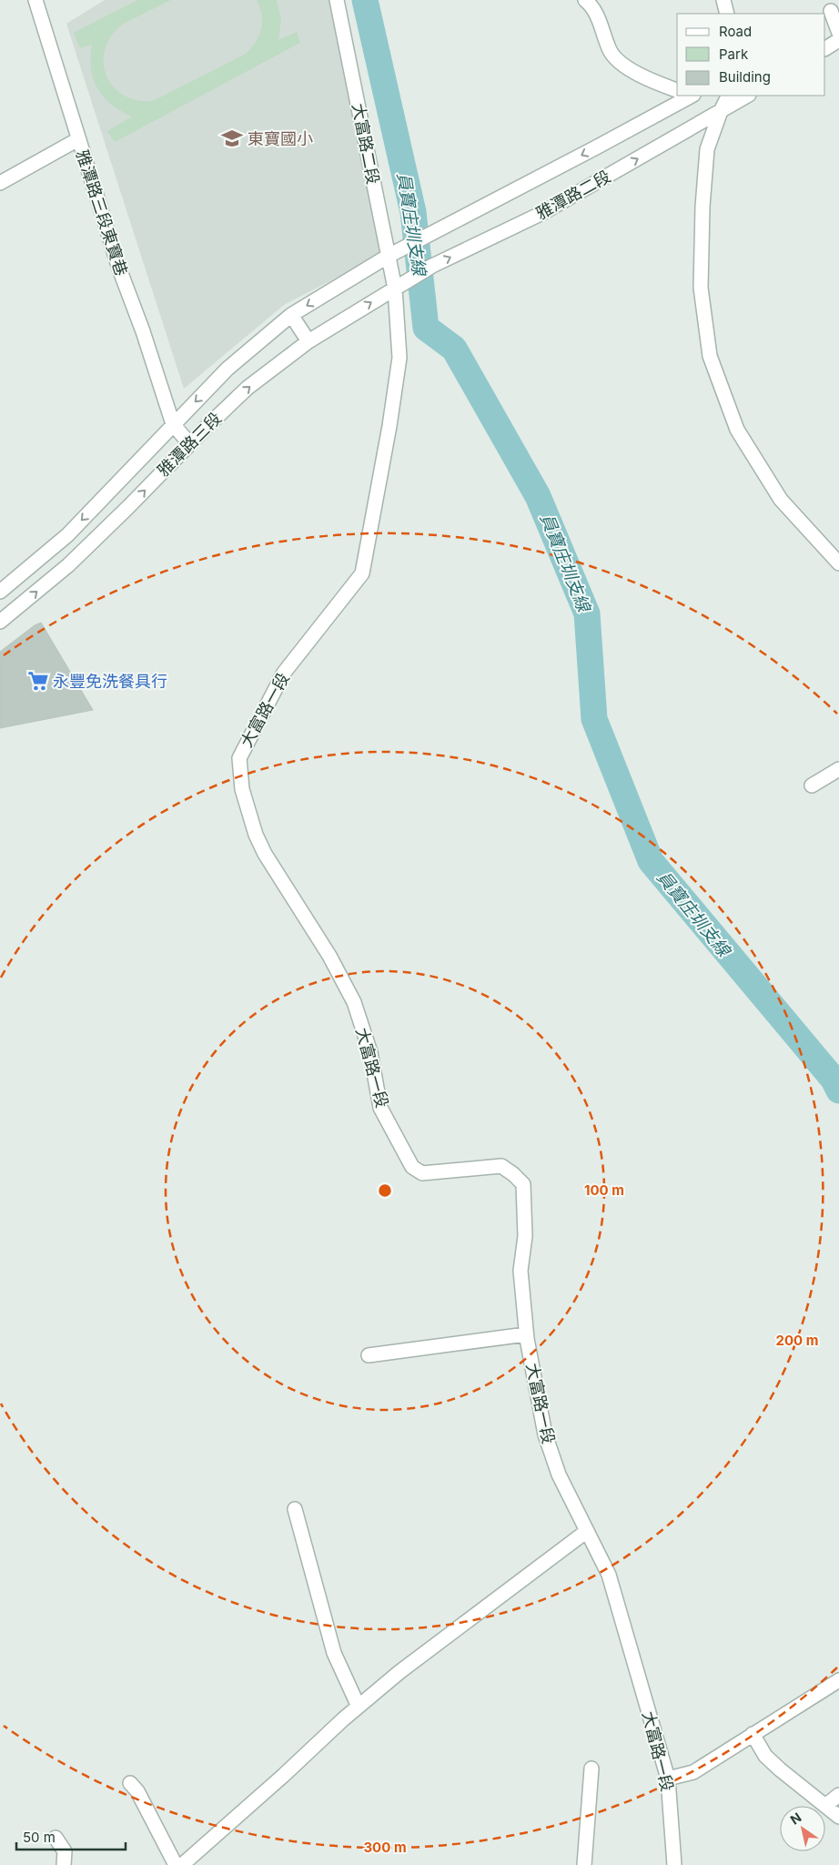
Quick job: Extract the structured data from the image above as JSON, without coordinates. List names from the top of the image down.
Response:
{
  "streets": {
    "street": [
      "大富路二段",
      "雅潭路二段",
      "雅潭路三段東寶巷",
      "雅潭路三段",
      "大富路一段"
    ]
  },
  "crossings": [
    ["大富路二段", "雅潭路二段"],
    ["大富路二段", "雅潭路三段"],
    ["大富路二段", "大富路一段"],
    ["雅潭路二段", "雅潭路三段"],
    ["雅潭路二段", "大富路一段"],
    ["雅潭路三段東寶巷", "雅潭路三段"],
    ["雅潭路三段", "大富路一段"]
  ],
  "water": ["員寶庄圳支線"],
  "places": {
    "school or university": ["東寶國小"],
    "supermarket": ["永豐免洗餐具行"]
  },
  "legend": ["Road", "Park", "Building"],
  "scale_bar": "50 m",
  "north": "top left",
  "rings": ["100 m", "200 m", "300 m"]
}
